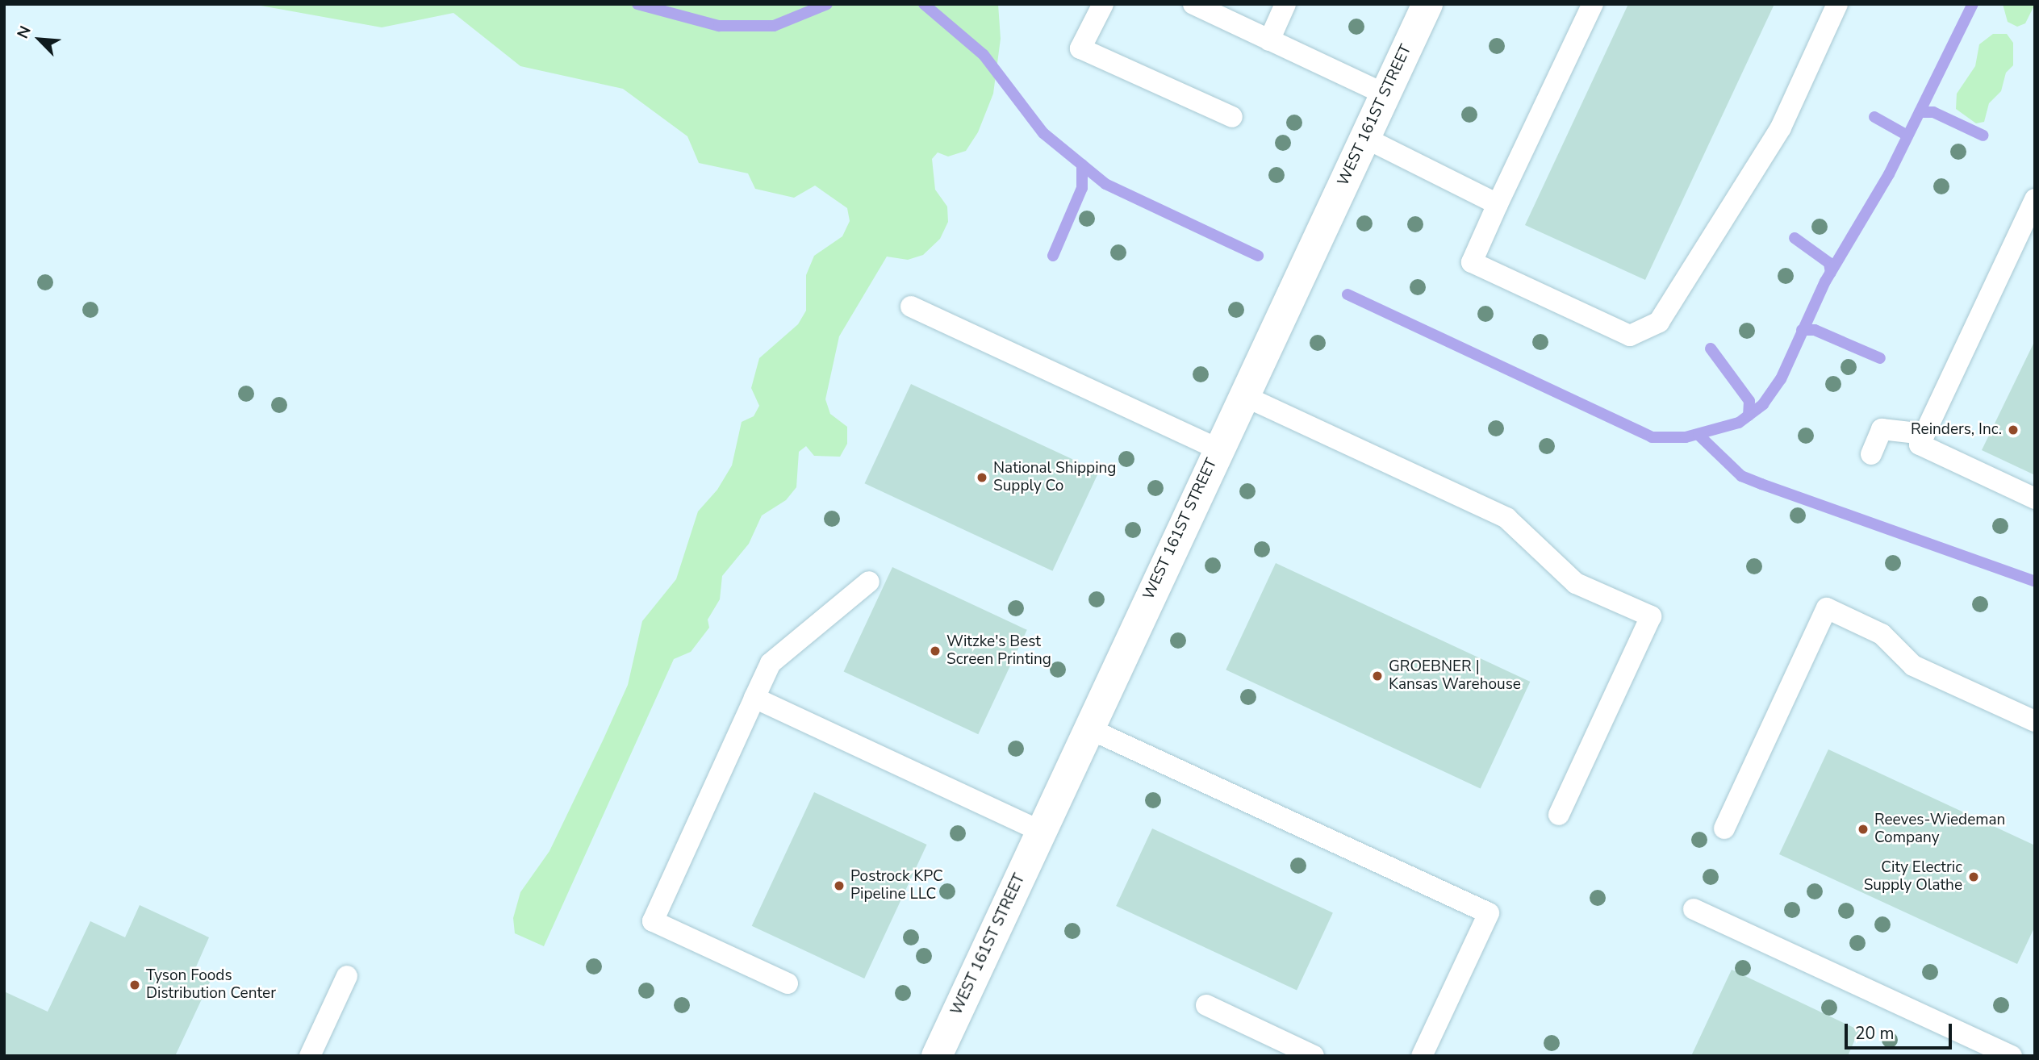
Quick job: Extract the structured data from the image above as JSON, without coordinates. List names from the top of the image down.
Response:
{
  "streets": {
    "street": ["WEST 161ST STREET"]
  },
  "places": [
    "Reinders, Inc.",
    "National Shipping Supply Co",
    "Witzke's Best Screen Printing",
    "GROEBNER | Kansas Warehouse",
    "Reeves-Wiedeman Company",
    "City Electric Supply Olathe",
    "Postrock KPC Pipeline LLC",
    "Tyson Foods Distribution Center"
  ],
  "scale_bar": "20 m",
  "north": "top left"
}
